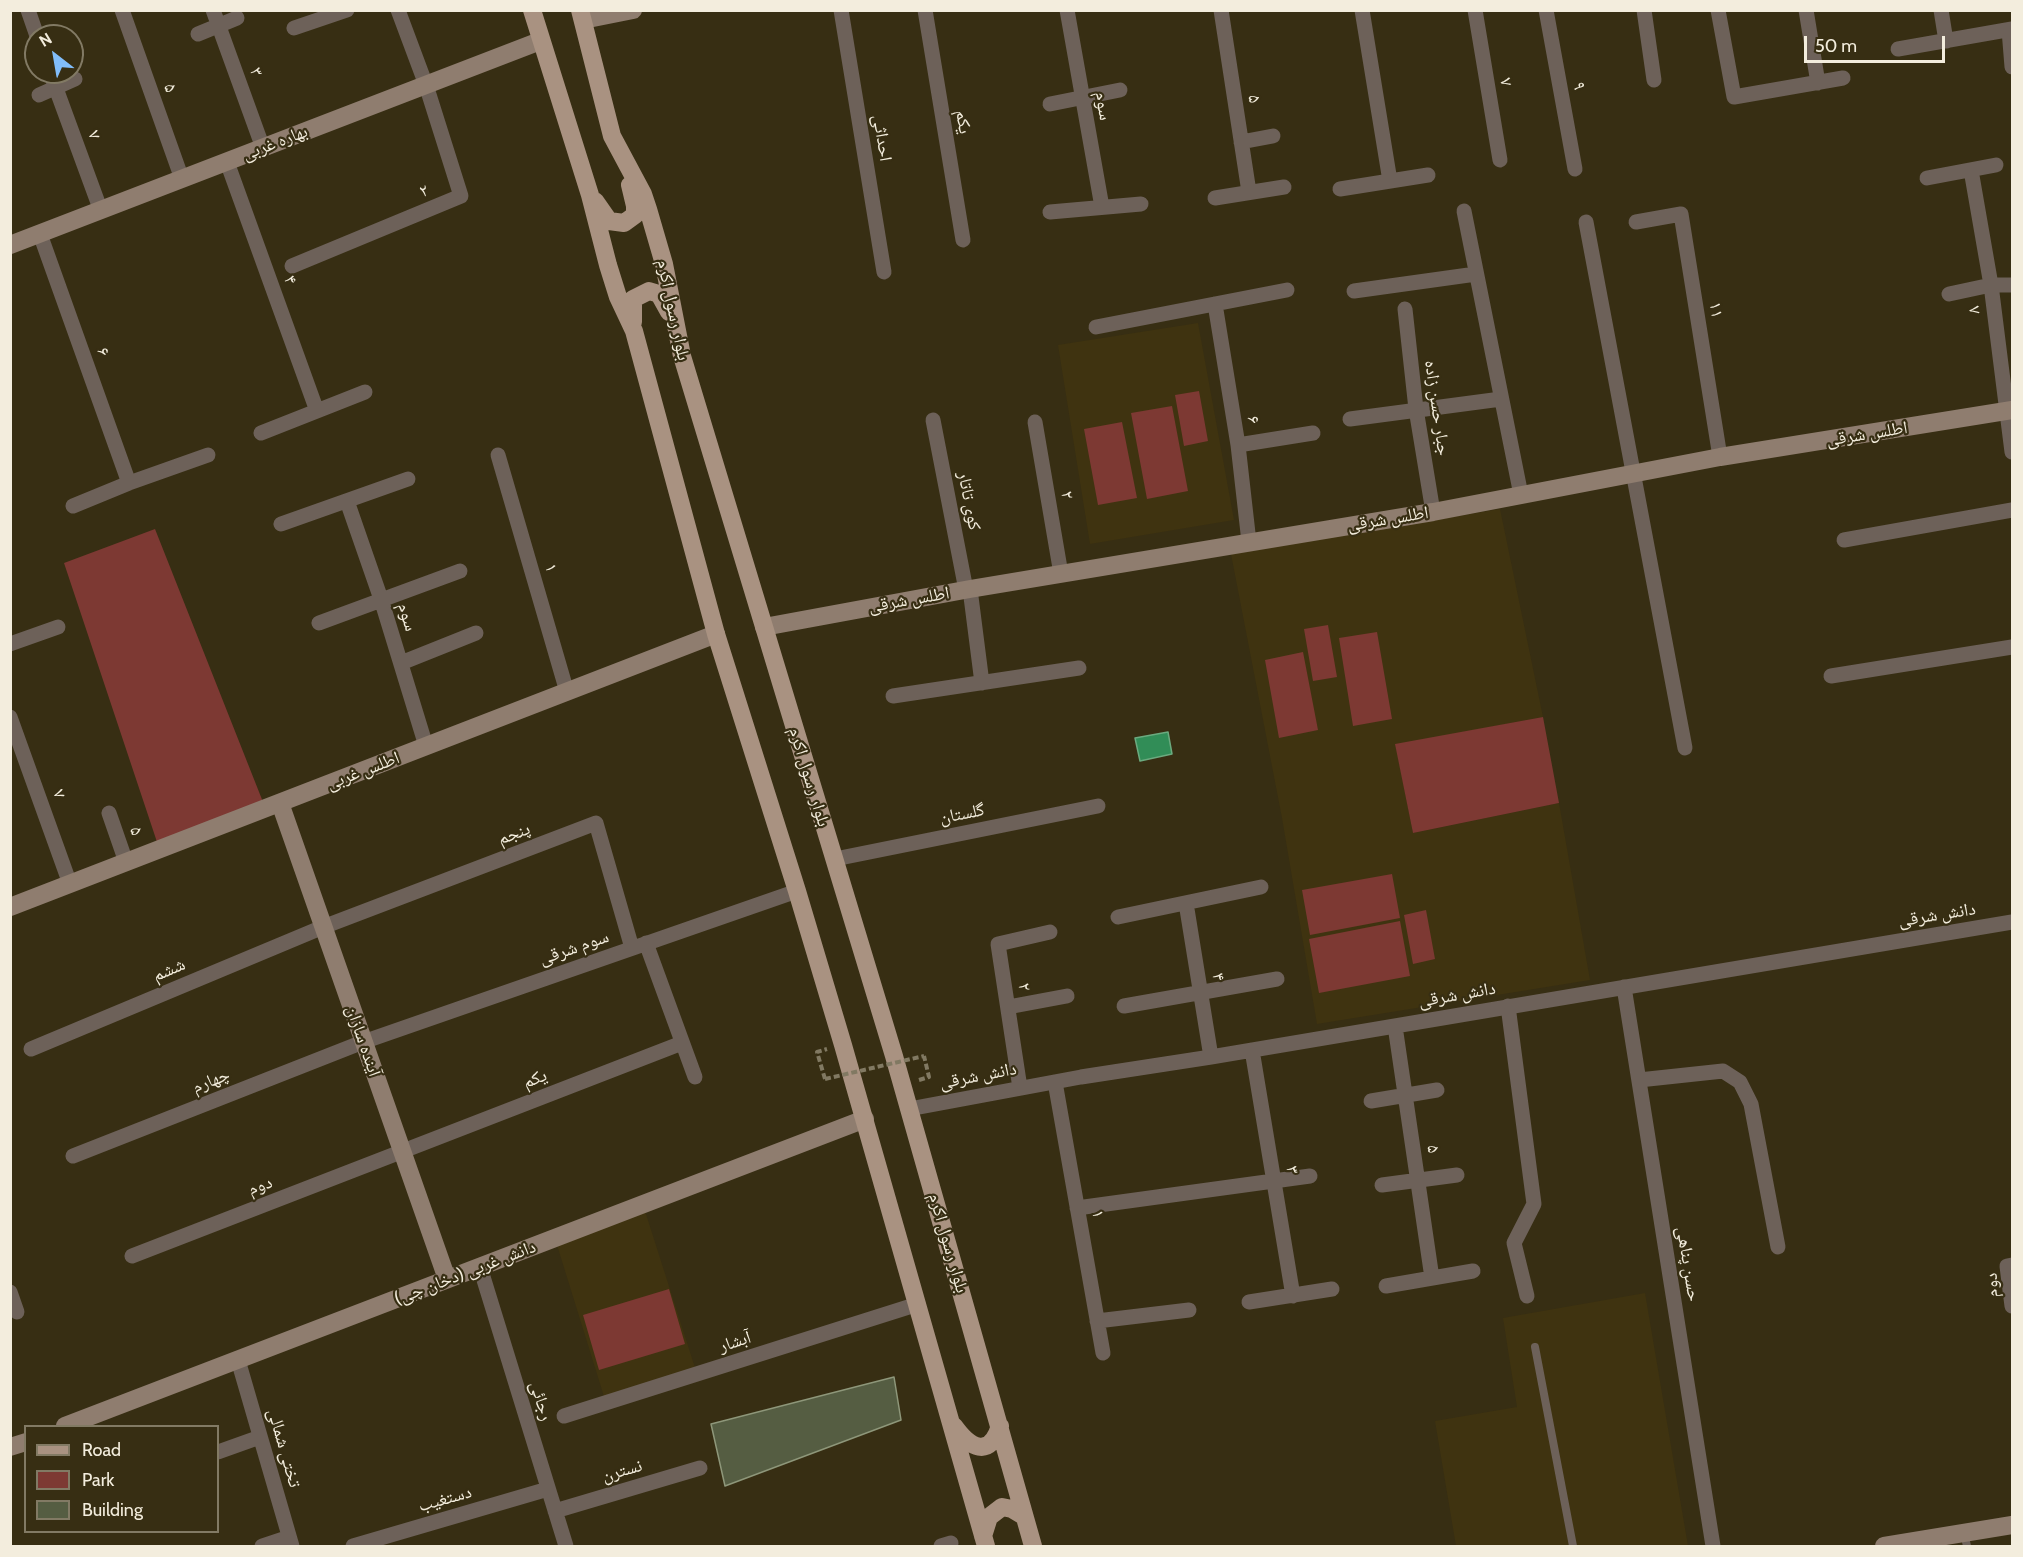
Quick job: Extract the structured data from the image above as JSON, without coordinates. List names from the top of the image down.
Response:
{
  "streets": {
    "main road": ["بلوار رسول اکرم"],
    "street": [
      "۳",
      "۷",
      "۹",
      "۵",
      "سوم",
      "یکم",
      "احداثی",
      "بهاره غربی",
      "۲",
      "۴",
      "۱۱",
      "۸",
      "۶",
      "جبار حسن زاده",
      "اطلس شرقی",
      "کوی تاتار",
      "۱",
      "اطلس غربی",
      "گلستان",
      "پنجم",
      "دانش شرقی",
      "سوم شرقی",
      "ششم",
      "آینده سازان",
      "چهارم",
      "دوم",
      "حسن پناهی",
      "دانش غربی (دخان چی)",
      "آبشار",
      "رجائی",
      "تختی شمالی",
      "نسترن",
      "دستغیب"
    ]
  },
  "crossings": [
    ["۳", "بهاره غربی"],
    ["۳", "دانش شرقی"],
    ["۷", "بهاره غربی"],
    ["۷", "اطلس غربی"],
    ["۵", "بهاره غربی"],
    ["۵", "اطلس غربی"],
    ["۵", "دانش شرقی"],
    ["سوم", "اطلس غربی"],
    ["یکم", "آینده سازان"],
    ["یکم", "دوم"],
    ["بهاره غربی", "۲"],
    ["بهاره غربی", "۴"],
    ["بهاره غربی", "۶"],
    ["۲", "اطلس شرقی"],
    ["۲", "دانش شرقی"],
    ["۴", "دانش شرقی"],
    ["بلوار رسول اکرم", "اطلس شرقی"],
    ["بلوار رسول اکرم", "گلستان"],
    ["بلوار رسول اکرم", "دانش شرقی"],
    ["۱۱", "اطلس شرقی"],
    ["۸", "اطلس شرقی"],
    ["۶", "اطلس شرقی"],
    ["جبار حسن زاده", "اطلس شرقی"],
    ["اطلس شرقی", "کوی تاتار"],
    ["۱", "اطلس غربی"],
    ["۱", "دانش شرقی"],
    ["اطلس غربی", "آینده سازان"],
    ["پنجم", "سوم شرقی"],
    ["پنجم", "ششم"],
    ["پنجم", "آینده سازان"],
    ["دانش شرقی", "حسن پناهی"],
    ["سوم شرقی", "آینده سازان"],
    ["سوم شرقی", "چهارم"],
    ["ششم", "آینده سازان"],
    ["آینده سازان", "چهارم"],
    ["آینده سازان", "دوم"],
    ["آینده سازان", "دانش غربی (دخان چی)"],
    ["دانش غربی (دخان چی)", "رجائی"],
    ["دانش غربی (دخان چی)", "تختی شمالی"],
    ["رجائی", "نسترن"],
    ["رجائی", "دستغیب"]
  ],
  "legend": ["Road", "Park", "Building"],
  "scale_bar": "50 m",
  "north": "top left"
}
